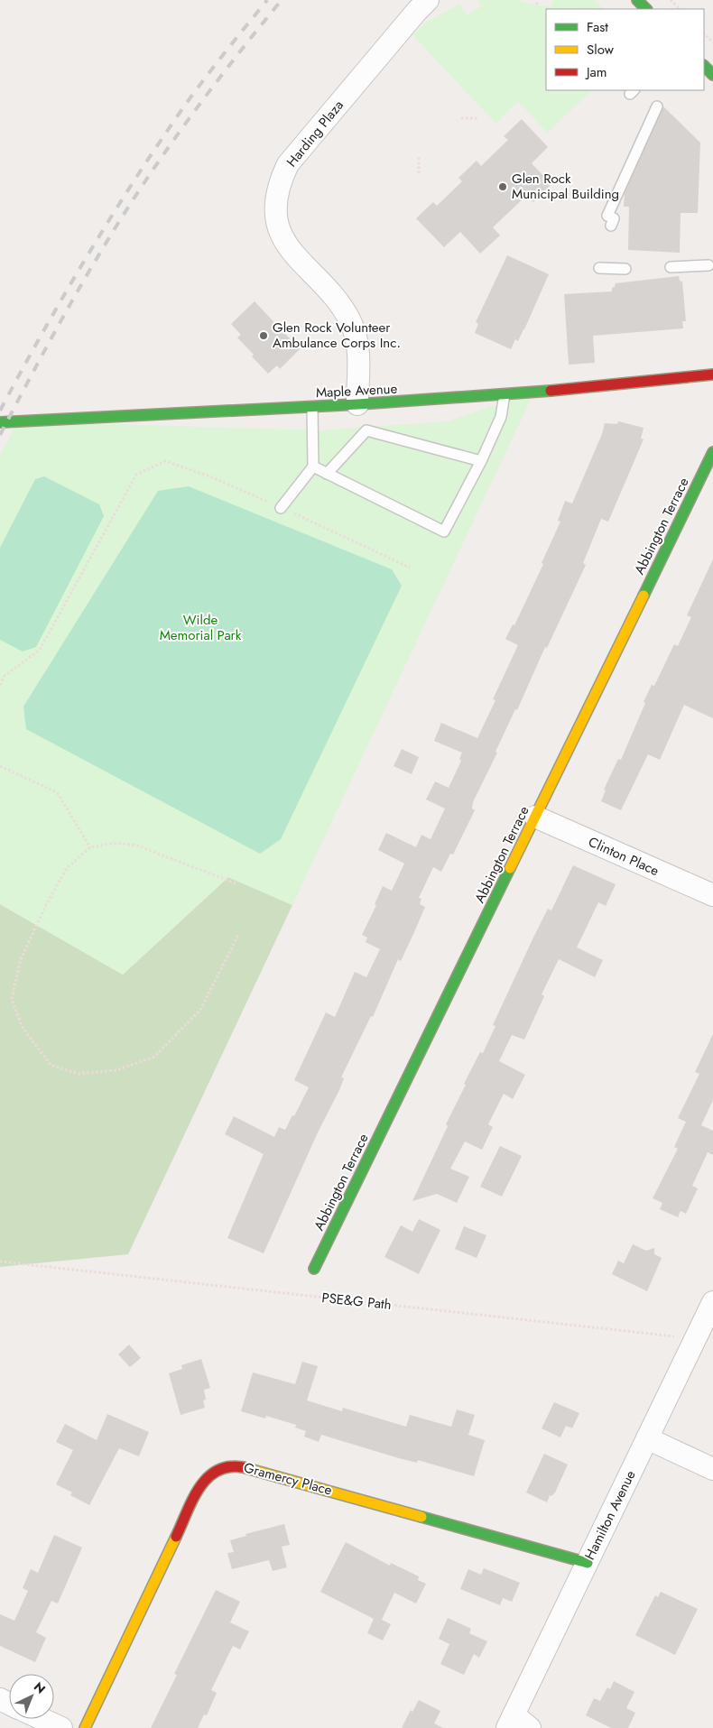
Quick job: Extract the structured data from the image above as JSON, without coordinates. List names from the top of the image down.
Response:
{
  "streets": {
    "street": [
      "Harding Plaza",
      "Maple Avenue",
      "Abbington Terrace",
      "Clinton Place",
      "Gramercy Place",
      "Hamilton Avenue"
    ],
    "path": ["PSE&G Path"]
  },
  "crossings": [
    ["Harding Plaza", "Maple Avenue"],
    ["Abbington Terrace", "Clinton Place"],
    ["PSE&G Path", "Hamilton Avenue"],
    ["Gramercy Place", "Hamilton Avenue"]
  ],
  "parks": ["Wilde Memorial Park"],
  "places": ["Glen Rock Municipal Building", "Glen Rock Volunteer Ambulance Corps Inc."],
  "legend": ["Fast", "Slow", "Jam"],
  "north": "top right"
}
